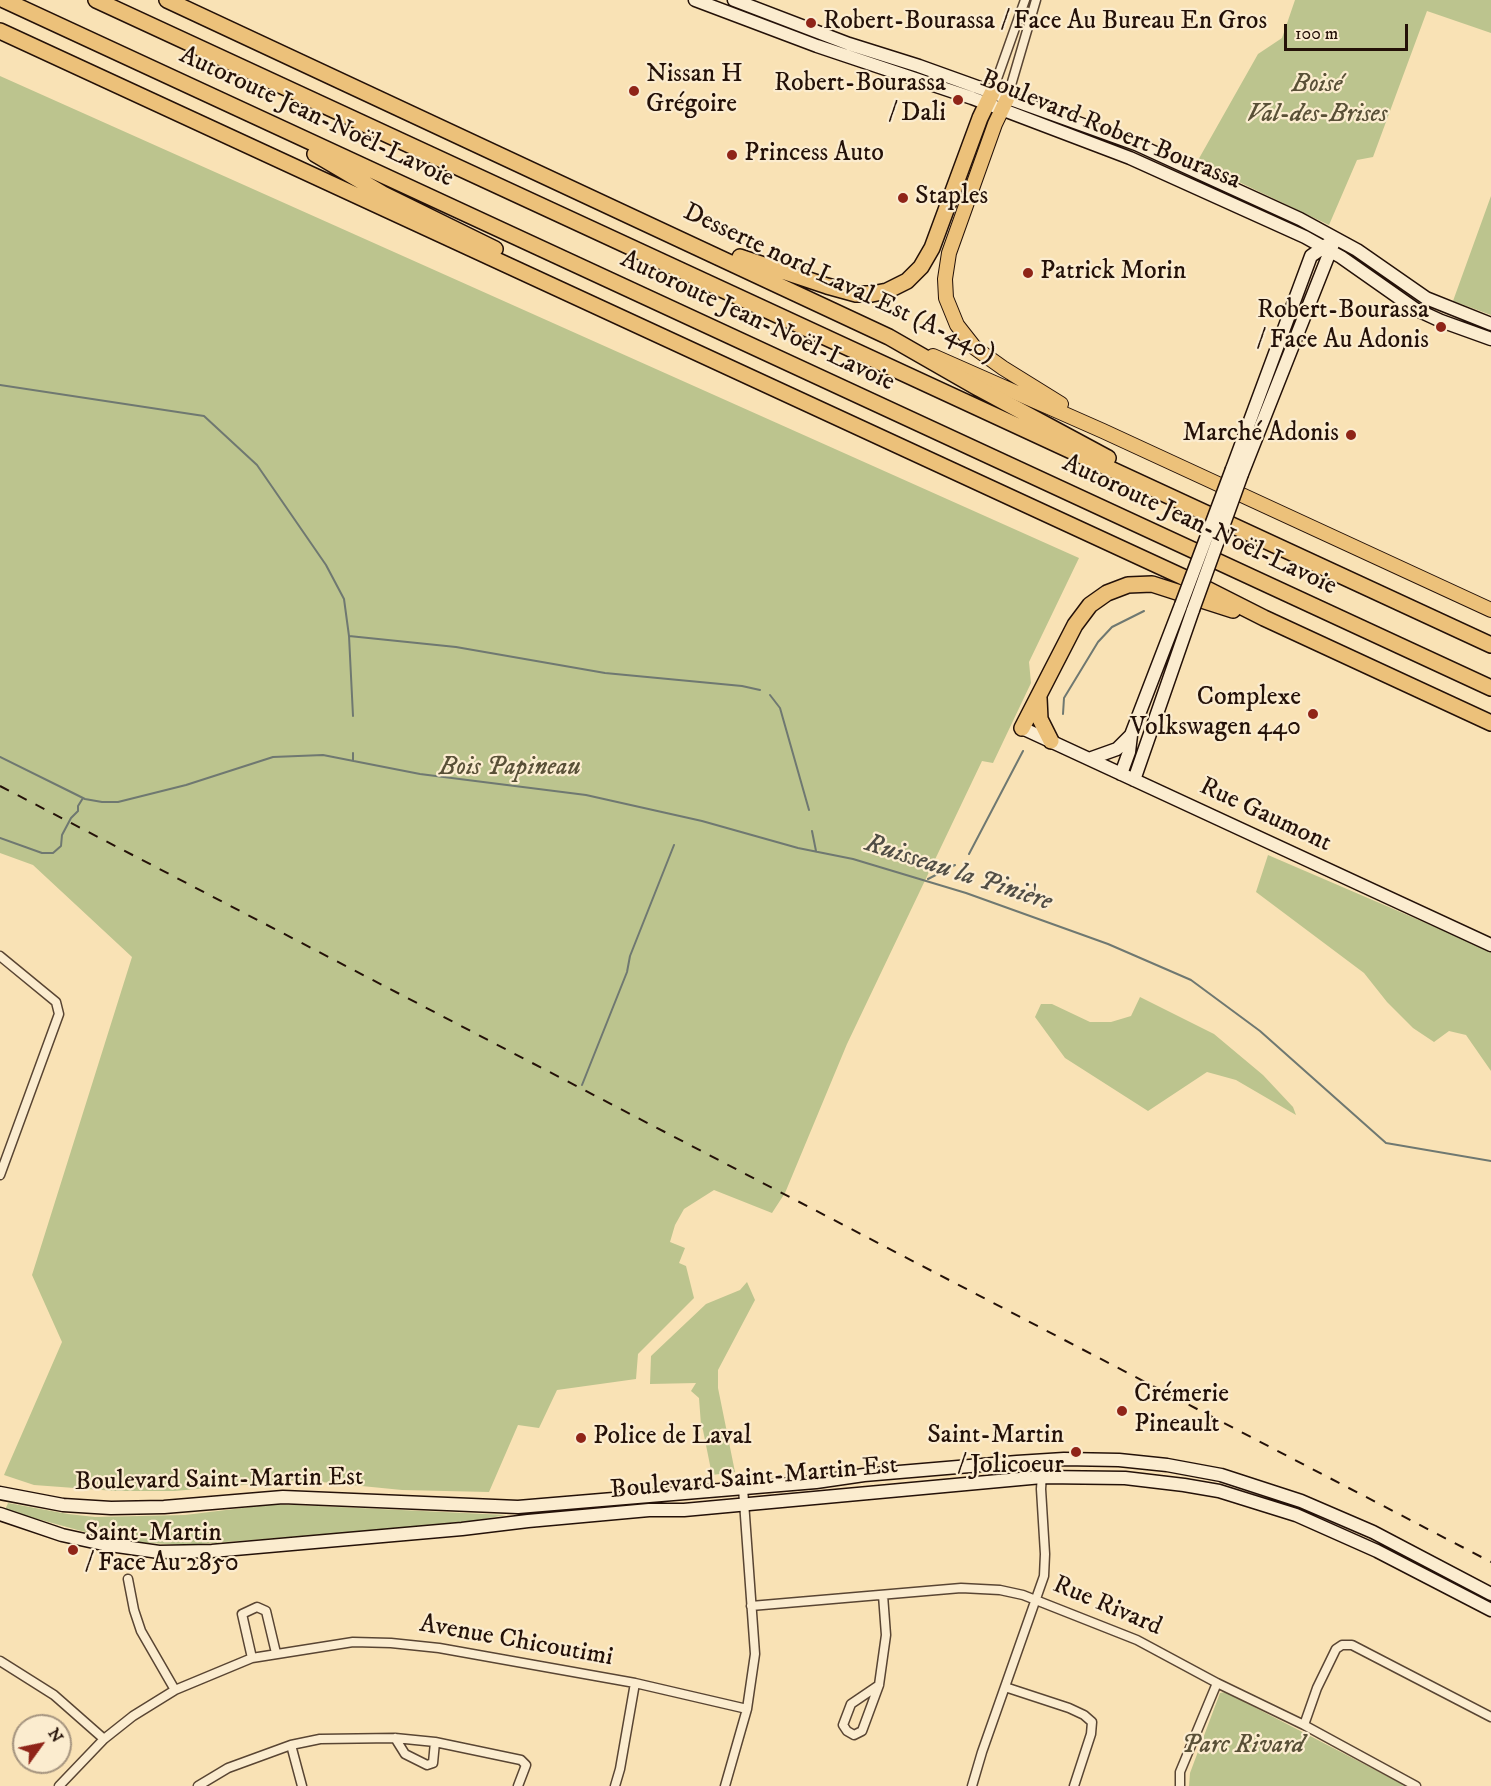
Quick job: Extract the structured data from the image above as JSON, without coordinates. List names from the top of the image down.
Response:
{
  "streets": {
    "highway": ["Autoroute Jean-Noël-Lavoie", "Desserte nord Laval Est (A-440)"],
    "main road": ["Boulevard Robert Bourassa", "Rue Gaumont", "Boulevard Saint-Martin Est"],
    "street": ["Rue Rivard", "Avenue Chicoutimi"]
  },
  "water": ["Ruisseau la Pinière"],
  "parks": ["Boisé Val-des-Brises", "Bois Papineau", "Parc Rivard"],
  "places": [
    "Robert-Bourassa / Face Au Bureau En Gros",
    "Nissan H Grégoire",
    "Robert-Bourassa / Dali",
    "Princess Auto",
    "Staples",
    "Patrick Morin",
    "Robert-Bourassa / Face Au Adonis",
    "Marché Adonis",
    "Complexe Volkswagen 440",
    "Crémerie Pineault",
    "Police de Laval",
    "Saint-Martin / Jolicoeur",
    "Saint-Martin / Face Au 2850"
  ],
  "scale_bar": "100 m",
  "north": "top right"
}
